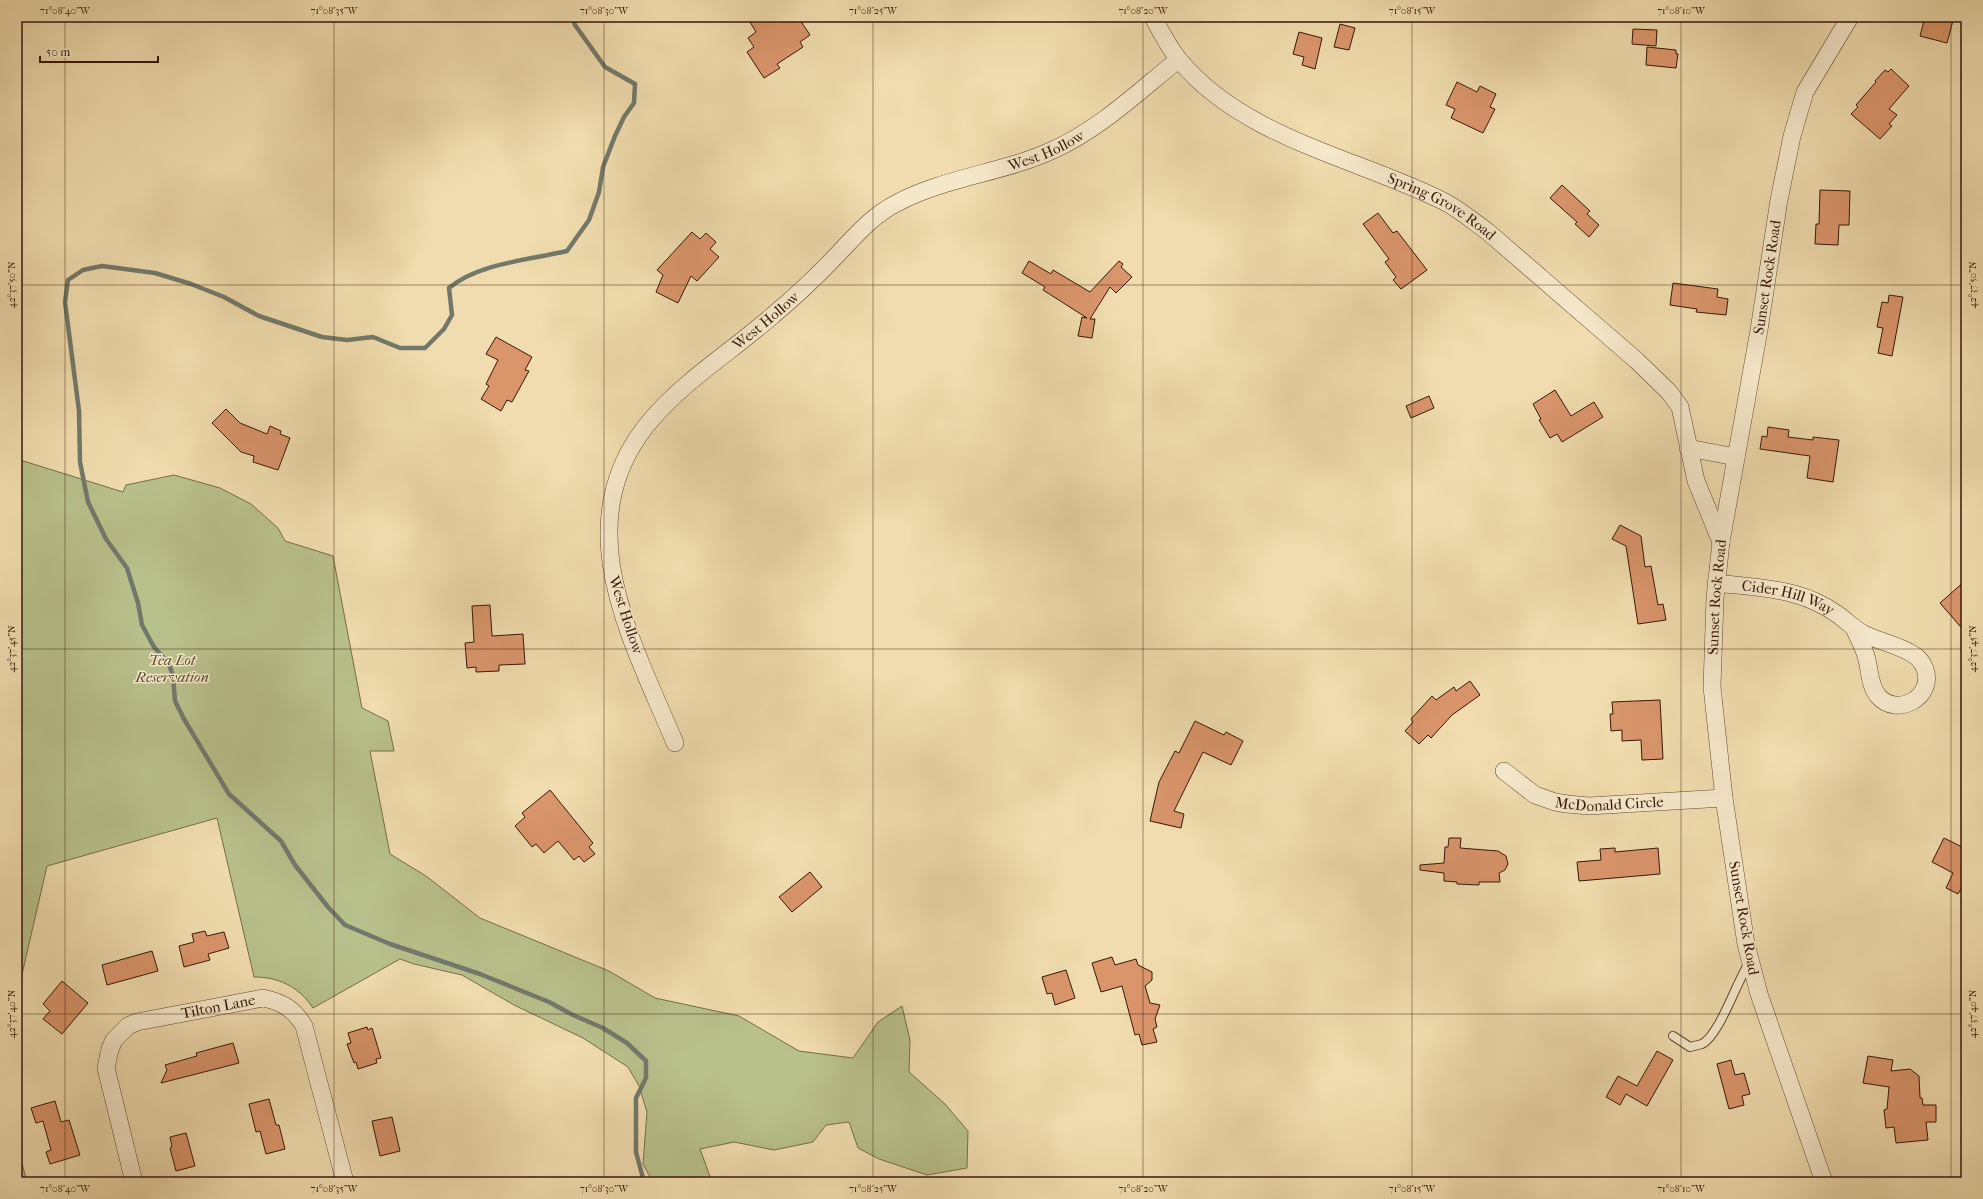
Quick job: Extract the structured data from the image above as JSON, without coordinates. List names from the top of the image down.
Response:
{
  "streets": {
    "street": [
      "West Hollow",
      "Spring Grove Road",
      "Sunset Rock Road",
      "Cider Hill Way",
      "McDonald Circle",
      "Tilton Lane"
    ]
  },
  "crossings": [
    ["West Hollow", "Spring Grove Road"],
    ["Spring Grove Road", "Sunset Rock Road"],
    ["Sunset Rock Road", "Cider Hill Way"],
    ["Sunset Rock Road", "McDonald Circle"]
  ],
  "parks": ["Tea Lot Reservation"],
  "scale_bar": "50 m",
  "coordinates": [
    "71°08'40\"W",
    "71°08'35\"W",
    "71°08'30\"W",
    "71°08'25\"W",
    "71°08'20\"W",
    "71°08'15\"W",
    "71°08'10\"W",
    "42°37'50\"N",
    "42°37'45\"N",
    "42°37'40\"N"
  ]
}
